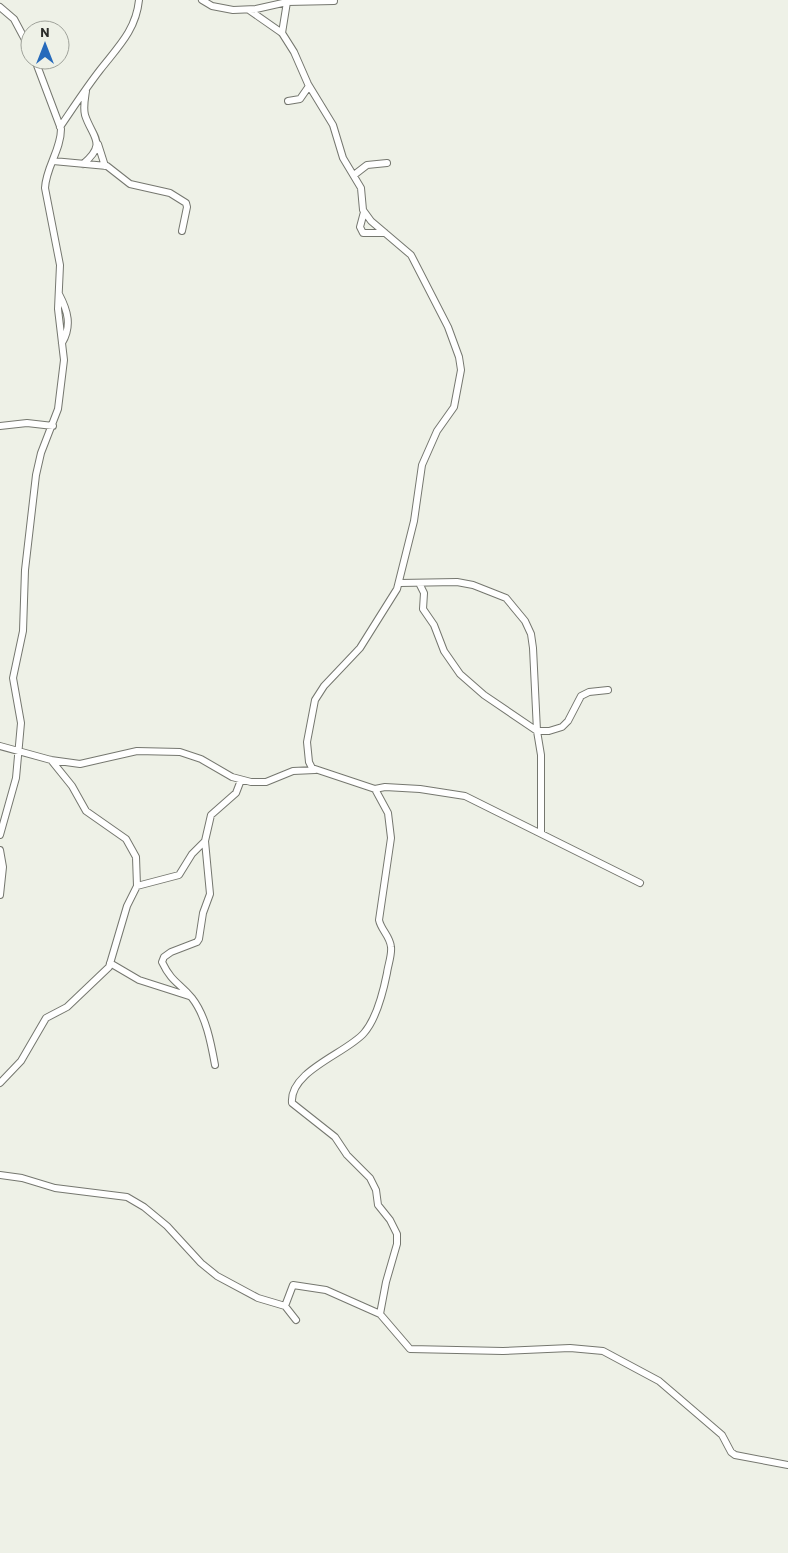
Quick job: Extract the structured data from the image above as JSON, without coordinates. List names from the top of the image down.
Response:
{
  "north": "top"
}
